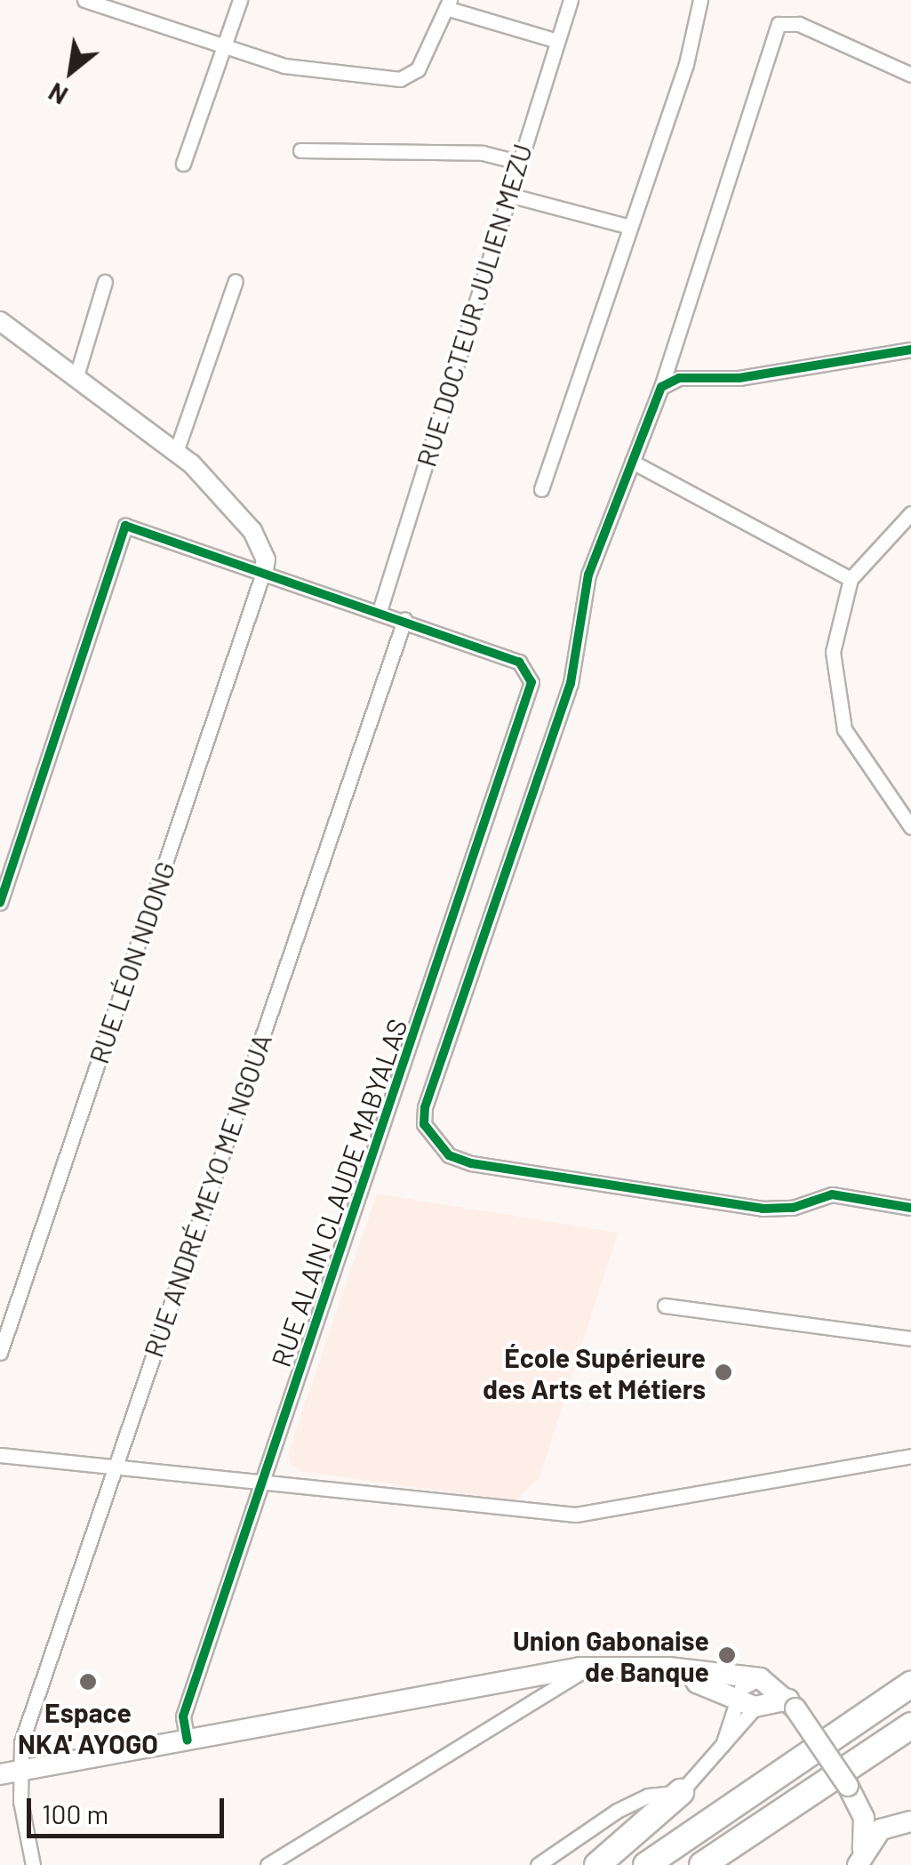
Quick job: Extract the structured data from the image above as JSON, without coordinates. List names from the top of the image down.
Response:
{
  "streets": {
    "street": [
      "RUE DOCTEUR JULIEN MEZU",
      "RUE LÉON NDONG",
      "RUE ALAIN CLAUDE MABYALAS",
      "RUE ANDRÉ MEYO ME NGOUA"
    ]
  },
  "crossings": [
    ["RUE ALAIN CLAUDE MABYALAS", "RUE ANDRÉ MEYO ME NGOUA"]
  ],
  "places": ["École Supérieure des Arts et Métiers", "Union Gabonaise de Banque", "Espace NKA' AYOGO"],
  "scale_bar": "100 m",
  "north": "bottom left"
}
